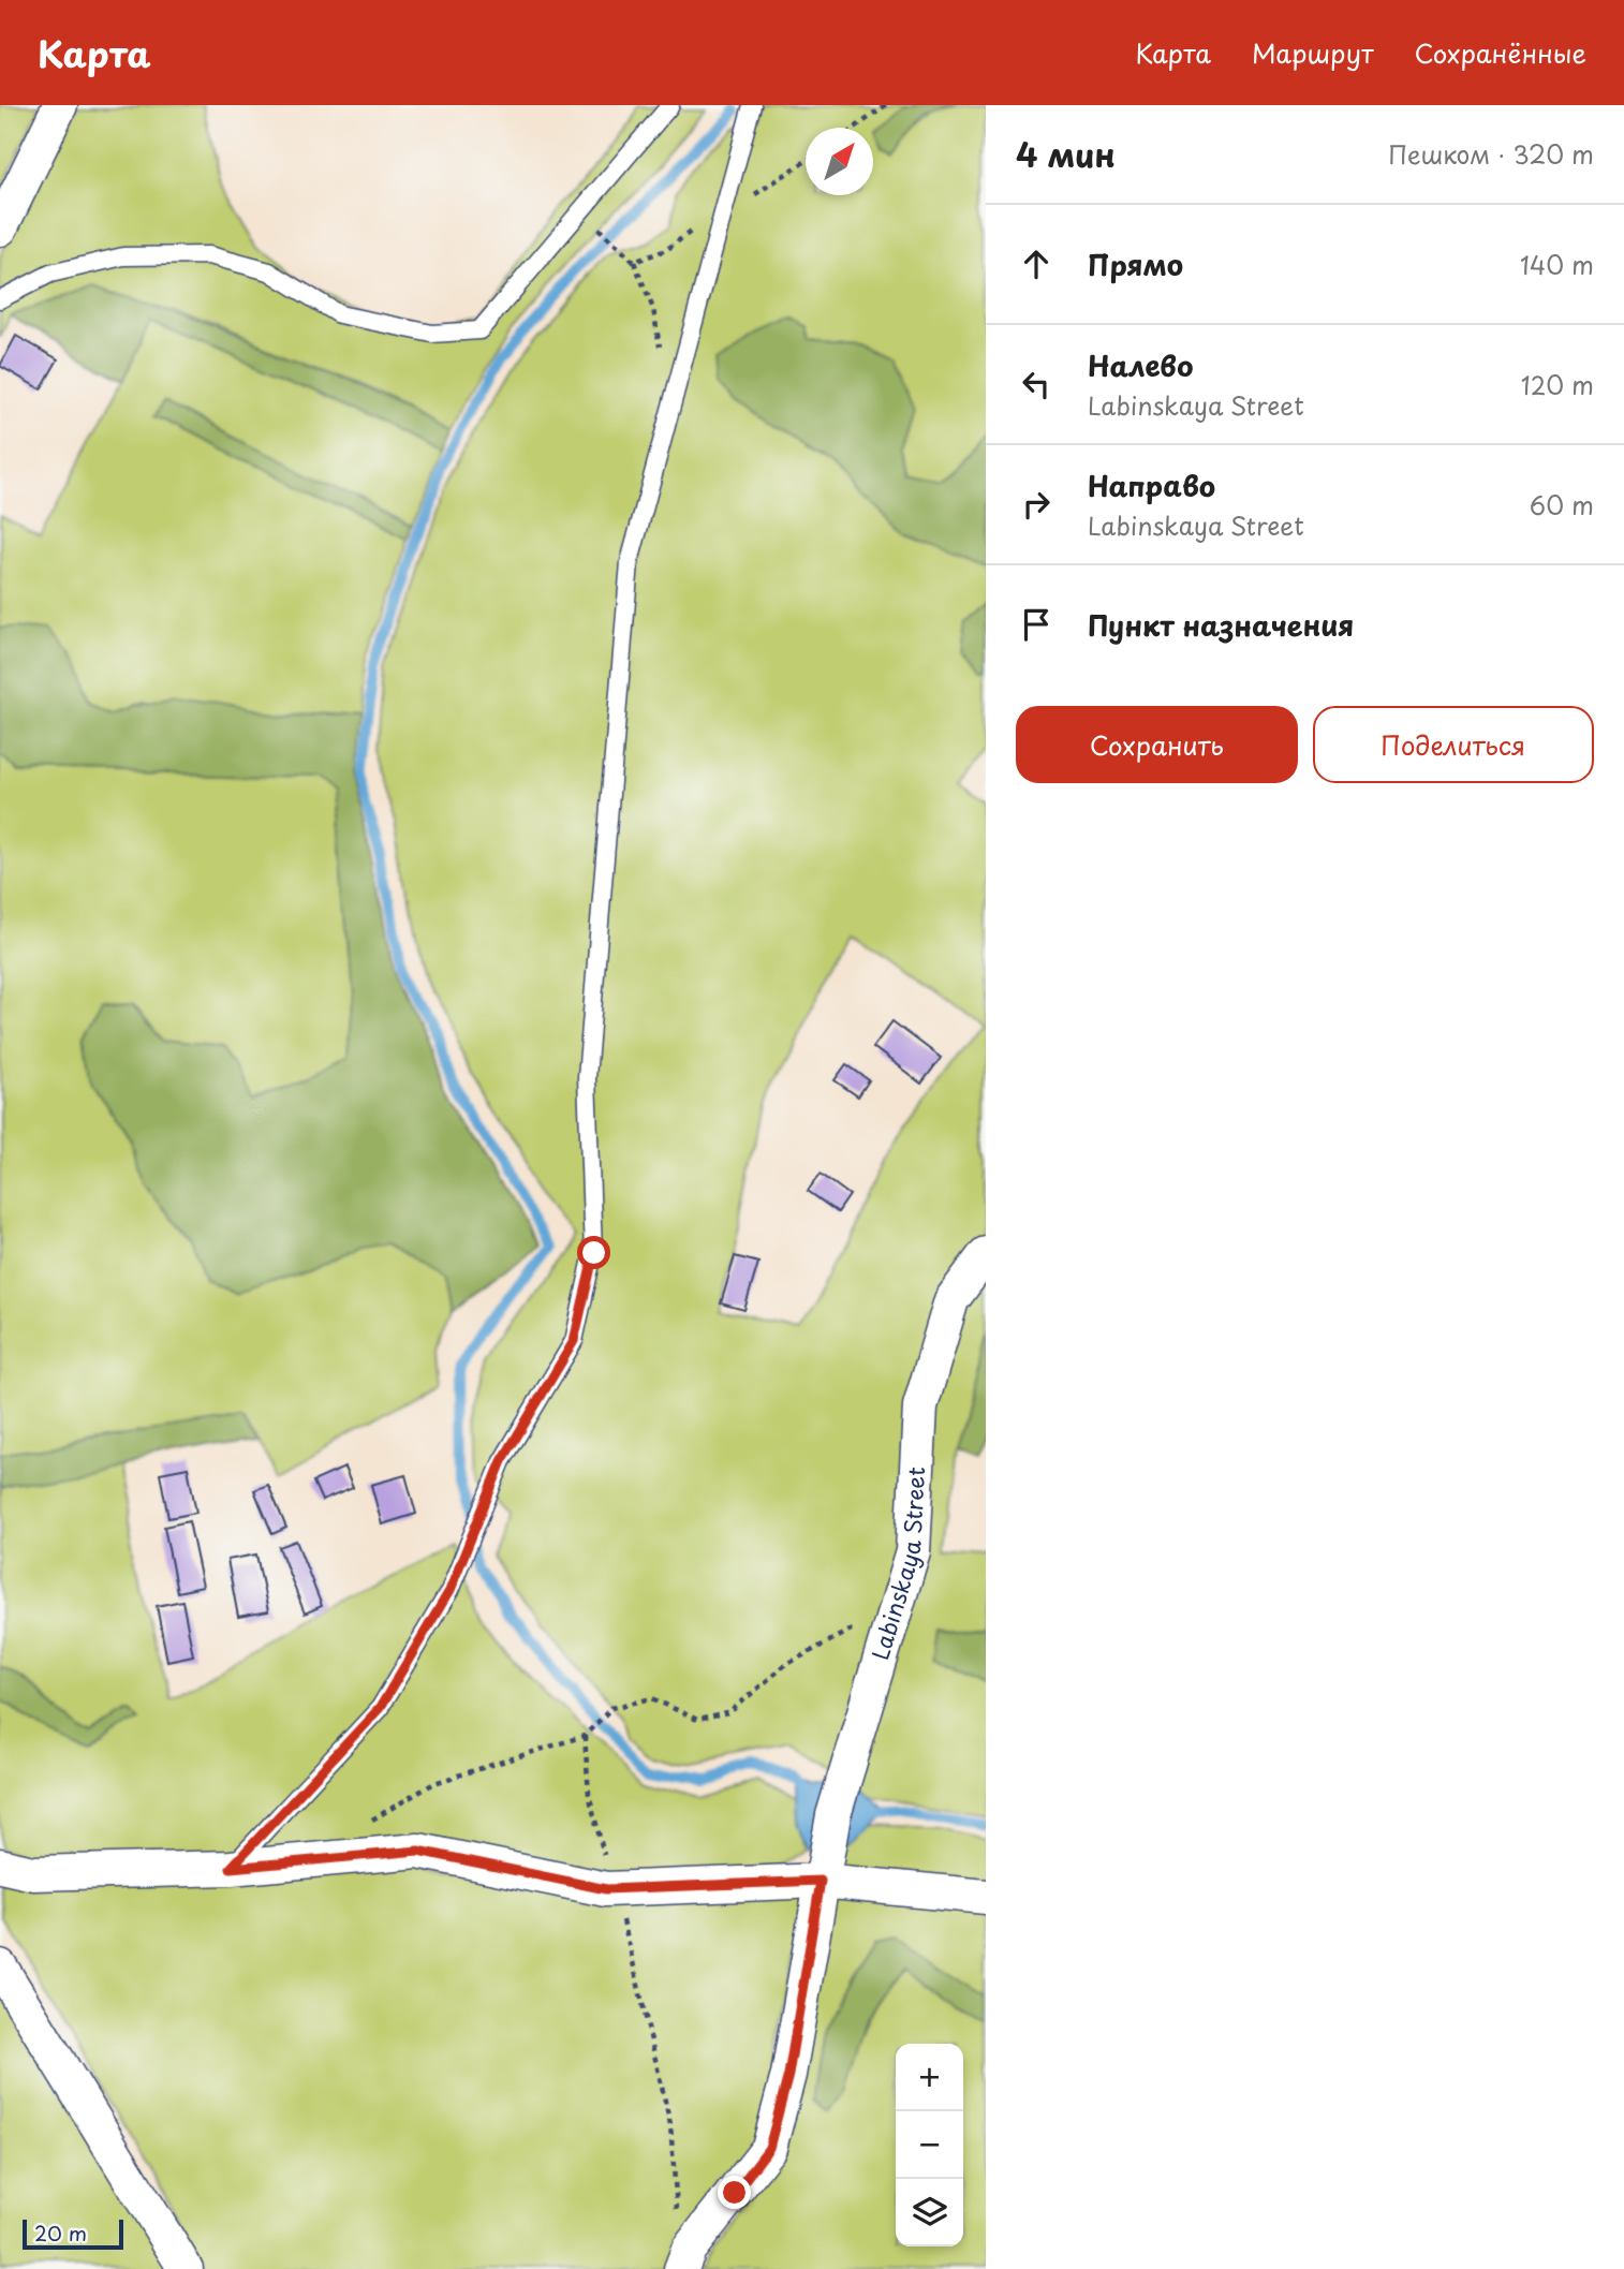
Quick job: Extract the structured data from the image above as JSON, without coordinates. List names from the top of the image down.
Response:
{
  "streets": {
    "street": ["Labinskaya Street"]
  },
  "scale_bar": "20 m",
  "north": "top right",
  "page": {
    "header": "Карта",
    "nav": ["Карта", "Маршрут", "Сохранённые"],
    "heading": ["4 мин", "Пешком · 320 m"],
    "list": [
      ["Прямо", "140 m"],
      ["Налево", "Labinskaya Street", "120 m"],
      ["Направо", "Labinskaya Street", "60 m"],
      "Пункт назначения"
    ],
    "buttons": ["Сохранить", "Поделиться"],
    "map_buttons": ["+", "−"],
    "scale": "20 m"
  }
}
